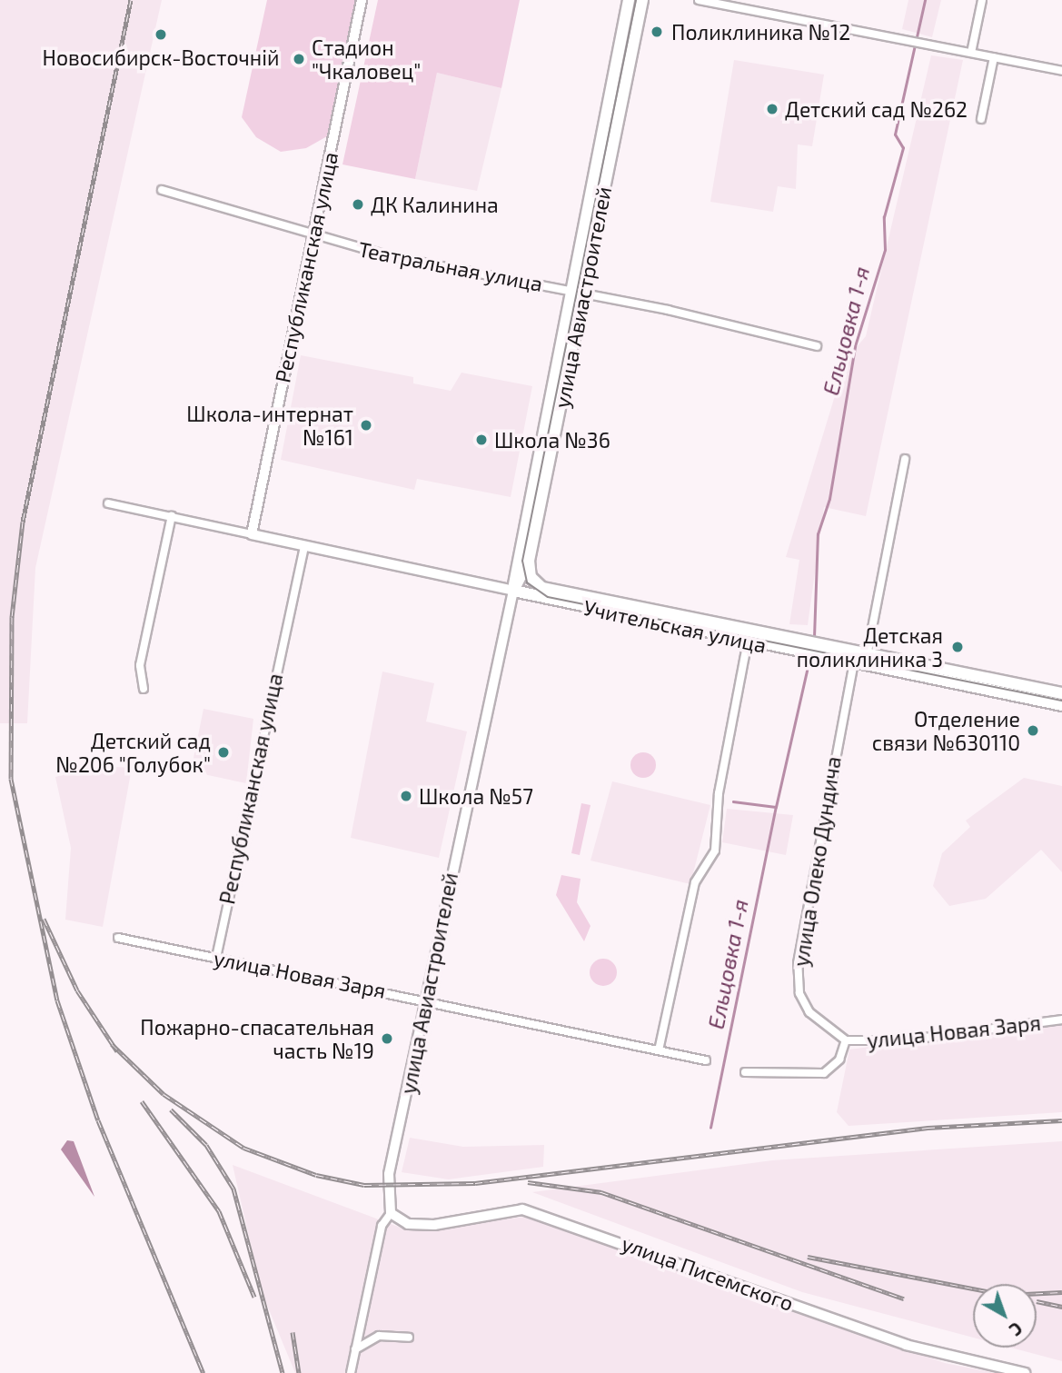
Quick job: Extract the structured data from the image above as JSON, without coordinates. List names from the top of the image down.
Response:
{
  "streets": {
    "main road": ["улица Авиастроителей", "Учительская улица"],
    "street": [
      "Театральная улица",
      "Республиканская улица",
      "улица Олеко Дундича",
      "улица Новая Заря",
      "улица Писемского"
    ]
  },
  "crossings": [
    ["Театральная улица", "Республиканская улица"],
    ["Театральная улица", "улица Авиастроителей"],
    ["Республиканская улица", "Учительская улица"],
    ["Республиканская улица", "улица Новая Заря"],
    ["улица Авиастроителей", "Учительская улица"],
    ["улица Авиастроителей", "улица Новая Заря"],
    ["улица Авиастроителей", "улица Писемского"],
    ["Учительская улица", "улица Олеко Дундича"],
    ["улица Олеко Дундича", "улица Новая Заря"]
  ],
  "water": ["Ельцовка 1-я"],
  "places": [
    "Поликлиника №12",
    "Новосибирск-Восточній",
    "Стадион \"Чкаловец\"",
    "Детский сад №262",
    "ДК Калинина",
    "Школа-интернат №161",
    "Школа №36",
    "Детская поликлиника 3",
    "Отделение связи №630110",
    "Детский сад №206 \"Голубок\"",
    "Школа №57",
    "Пожарно-спасательная часть №19"
  ],
  "north": "bottom right"
}
